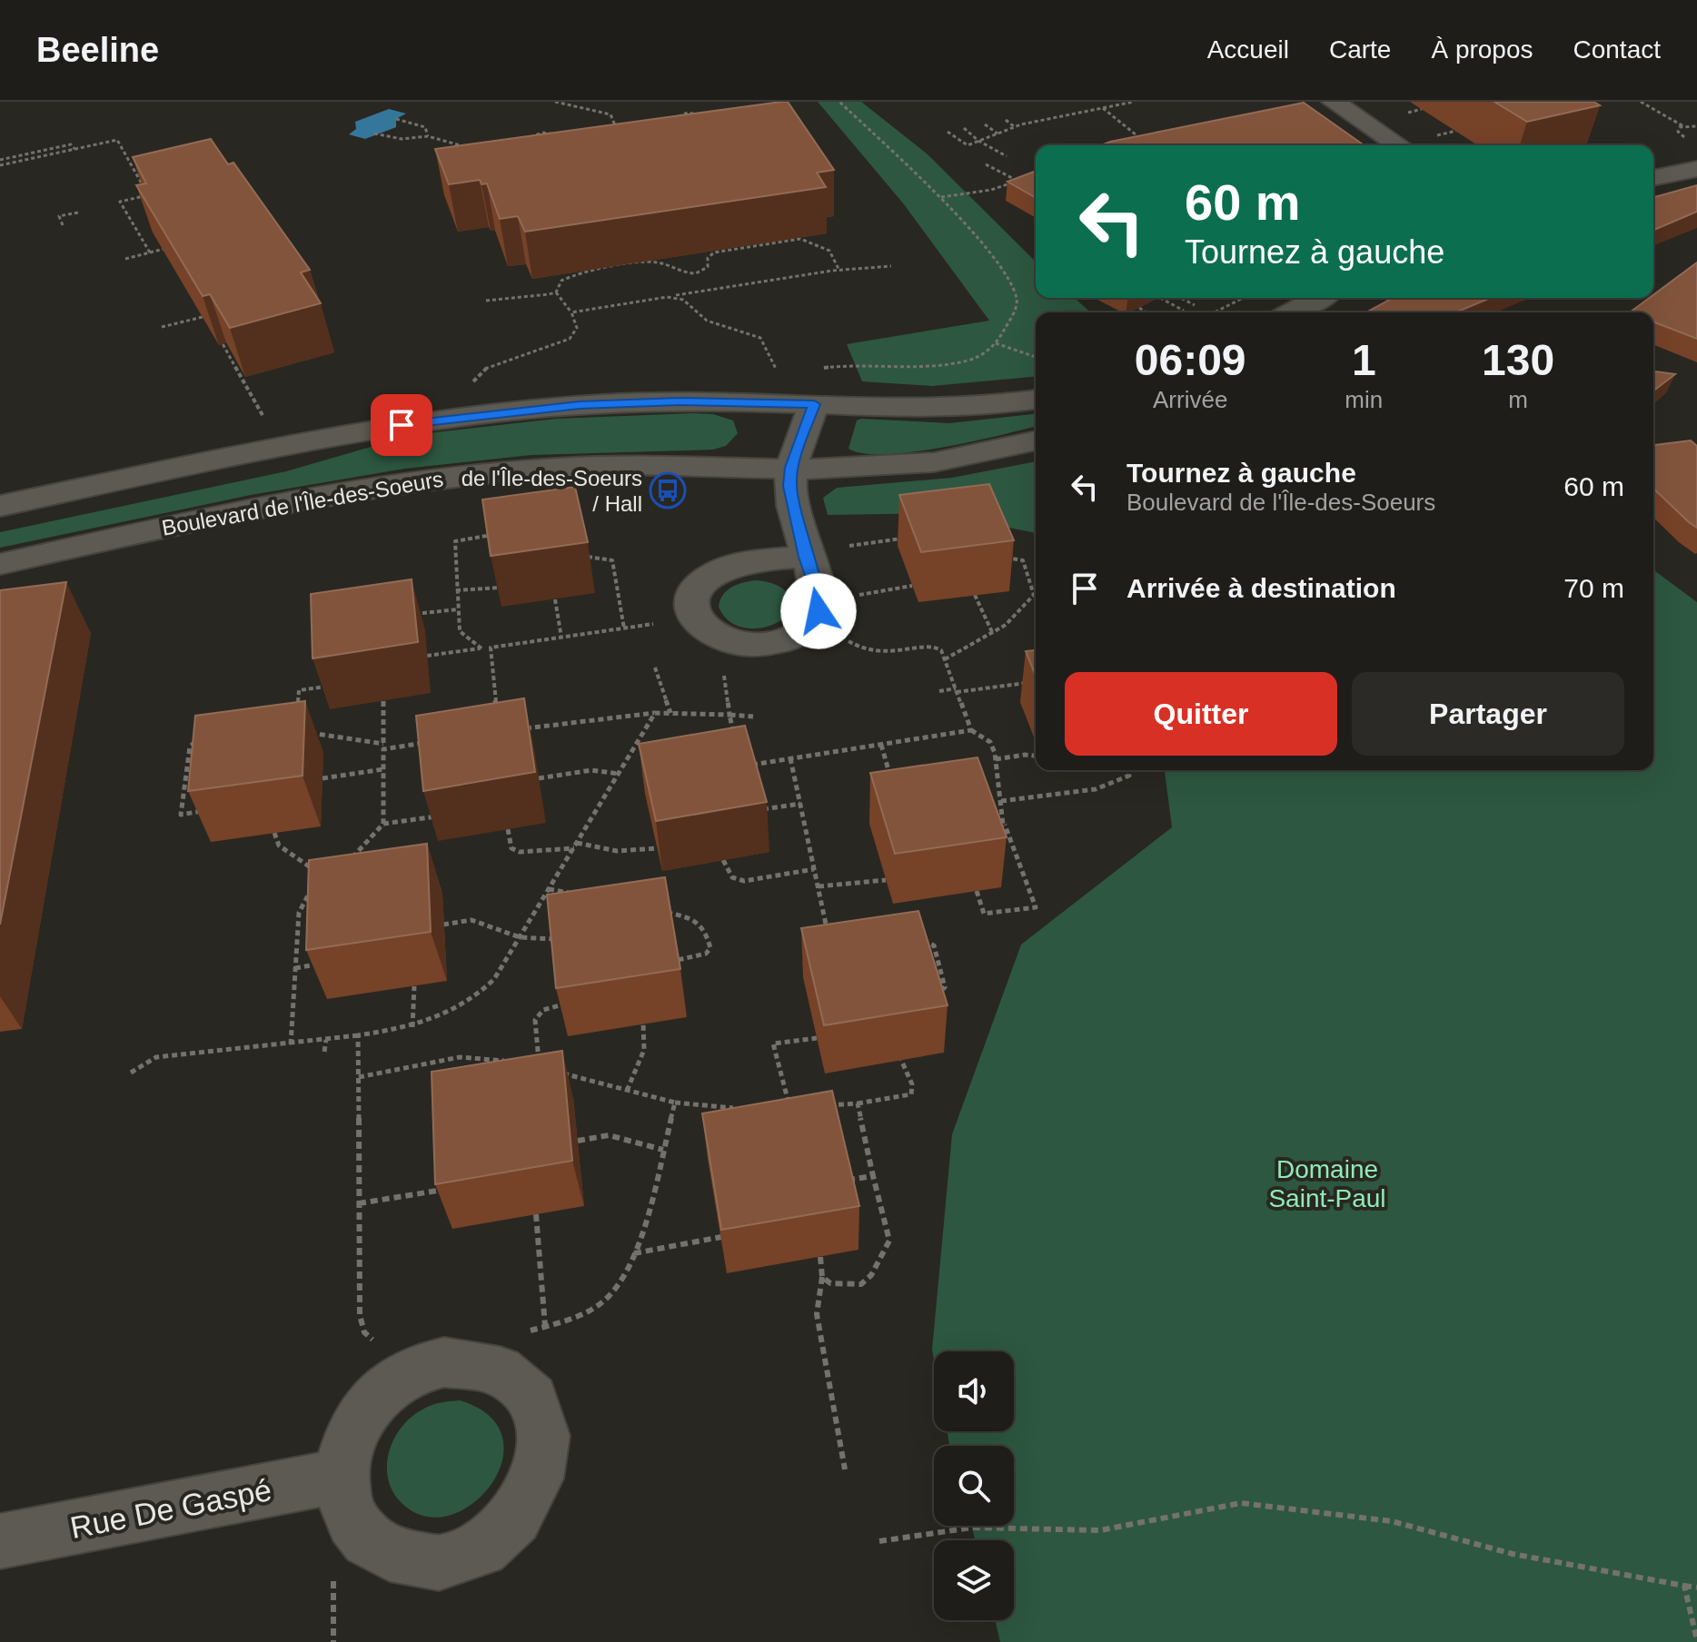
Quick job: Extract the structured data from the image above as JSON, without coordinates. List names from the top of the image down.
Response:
{
  "streets": {
    "street": ["Boulevard de l'Île-des-Soeurs", "Rue De Gaspé"]
  },
  "parks": ["Domaine Saint-Paul"],
  "places": {
    "bus stop": ["de l'Île-des-Soeurs / Hall"]
  },
  "page": {
    "header": "Beeline",
    "nav": [
      "Accueil",
      "Carte",
      "À propos",
      "Contact"
    ],
    "turn": ["60 m", "Tournez à gauche"],
    "eta": [
      "06:09",
      "Arrivée",
      "1",
      "min",
      "130",
      "m"
    ],
    "list": [
      {
        "name": "Tournez à gauche",
        "note": "Boulevard de l'Île-des-Soeurs",
        "value": "60 m"
      },
      {
        "name": "Arrivée à destination",
        "value": "70 m"
      }
    ],
    "buttons": ["Quitter", "Partager"]
  }
}
